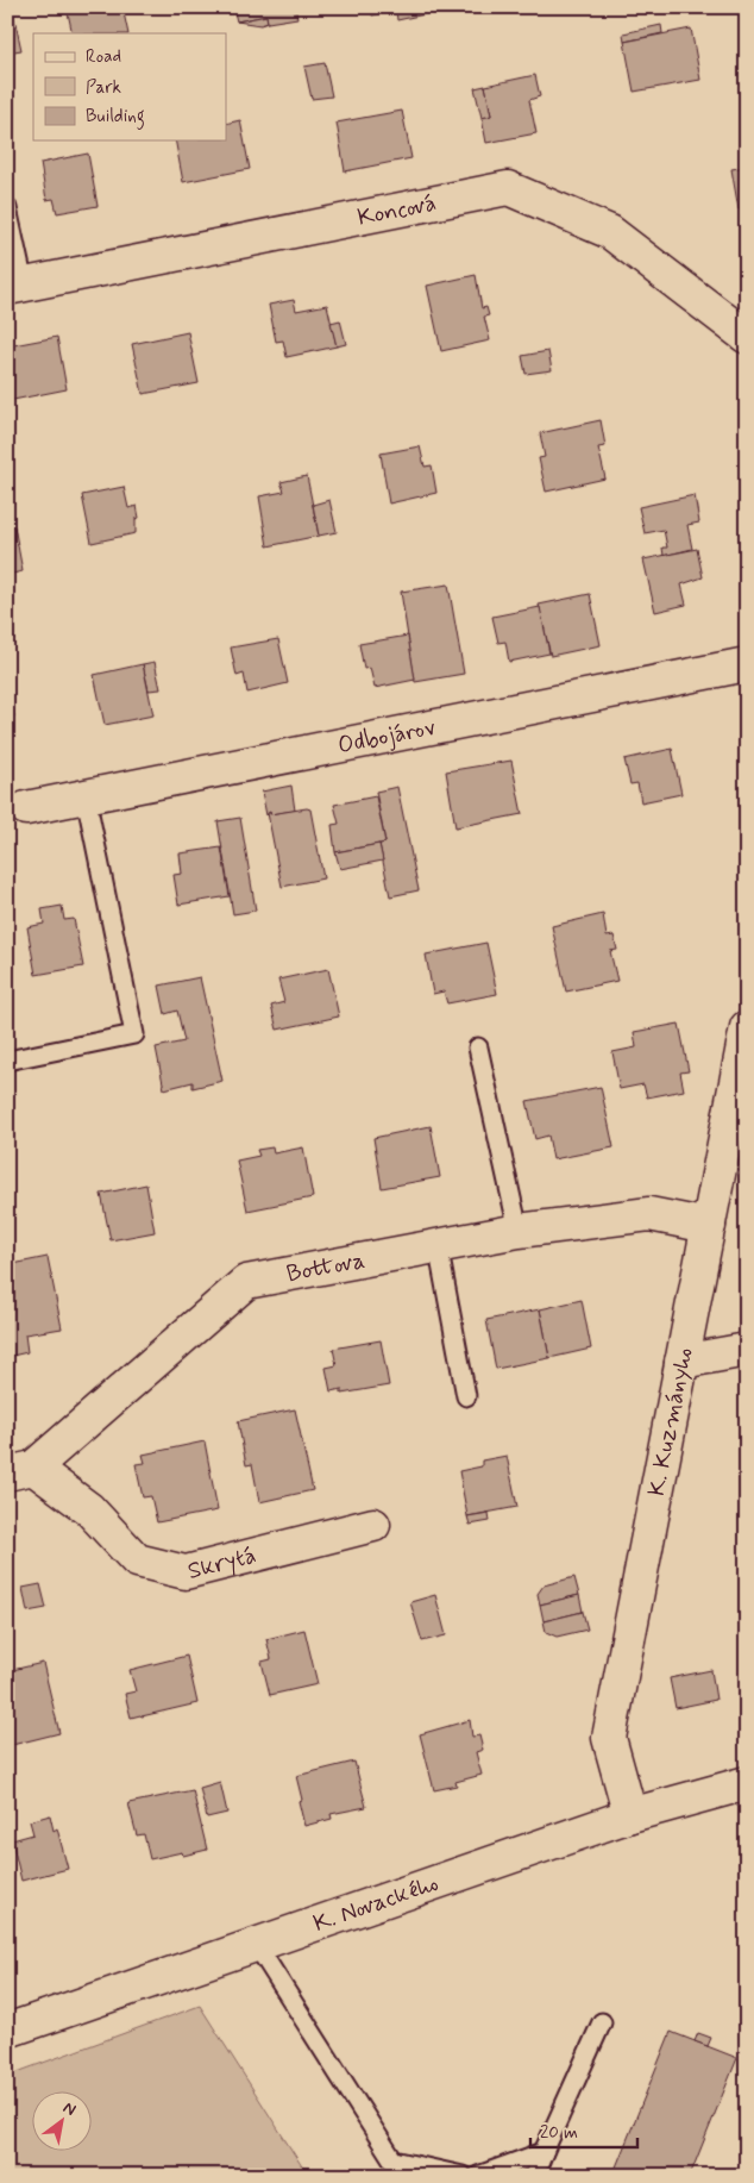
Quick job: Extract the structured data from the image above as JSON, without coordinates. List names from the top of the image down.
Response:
{
  "streets": {
    "street": [
      "Koncová",
      "Odbojárov",
      "Bottova",
      "K. Kuzmányho",
      "Skrytá",
      "K. Novackého"
    ]
  },
  "crossings": [
    ["Bottova", "K. Kuzmányho"],
    ["Bottova", "Skrytá"],
    ["K. Kuzmányho", "K. Novackého"]
  ],
  "legend": ["Road", "Park", "Building"],
  "scale_bar": "20 m",
  "north": "top right"
}
